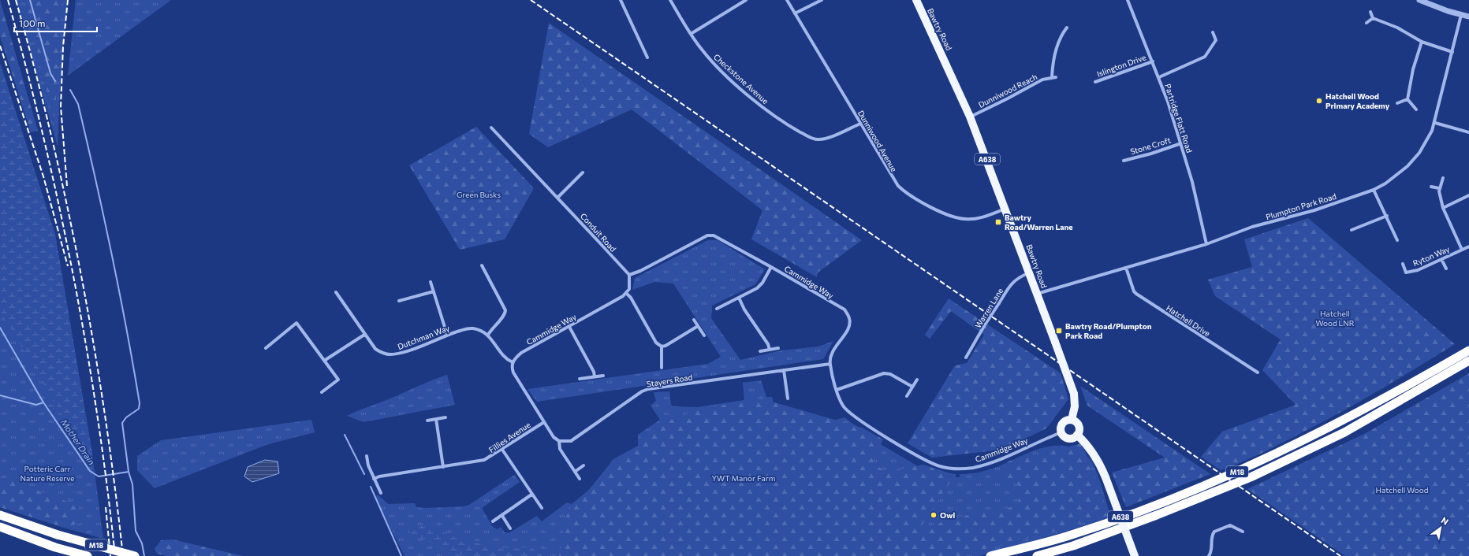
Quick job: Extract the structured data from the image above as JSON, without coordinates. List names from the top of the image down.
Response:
{
  "streets": {
    "highway": ["Bawtry Road", "A638", "M18"],
    "street": [
      "Islington Drive",
      "Checkstone Avenue",
      "Dunniwood Reach",
      "Partridge Flatt Road",
      "Dunniwood Avenue",
      "Stone Croft",
      "Plumpton Park Road",
      "Conduit Road",
      "Ryton Way",
      "Cammidge Way",
      "Warren Lane",
      "Hatchell Drive",
      "Dutchman Way",
      "Stayers Road",
      "Fillies Avenue"
    ]
  },
  "crossings": [
    ["Bawtry Road", "Dunniwood Reach"],
    ["Bawtry Road", "Dunniwood Avenue"],
    ["Bawtry Road", "A638"],
    ["Bawtry Road", "Plumpton Park Road"],
    ["Bawtry Road", "Cammidge Way"],
    ["Bawtry Road", "Warren Lane"],
    ["Islington Drive", "Partridge Flatt Road"],
    ["Checkstone Avenue", "Dunniwood Avenue"],
    ["Partridge Flatt Road", "Stone Croft"],
    ["Partridge Flatt Road", "Plumpton Park Road"],
    ["A638", "Cammidge Way"],
    ["Plumpton Park Road", "Hatchell Drive"],
    ["Conduit Road", "Cammidge Way"],
    ["Cammidge Way", "Dutchman Way"],
    ["Cammidge Way", "Stayers Road"]
  ],
  "water": ["Mother Drain"],
  "parks": [
    "Green Busks",
    "Hatchell Wood LNR",
    "Potteric Carr Nature Reserve",
    "YWT Manor Farm",
    "Hatchell Wood"
  ],
  "places": {
    "other": ["Hatchell Wood Primary Academy", "Owl"],
    "transit": ["Bawtry Road/Warren Lane", "Bawtry Road/Plumpton Park Road"]
  },
  "scale_bar": "100 m",
  "north": "top right"
}
